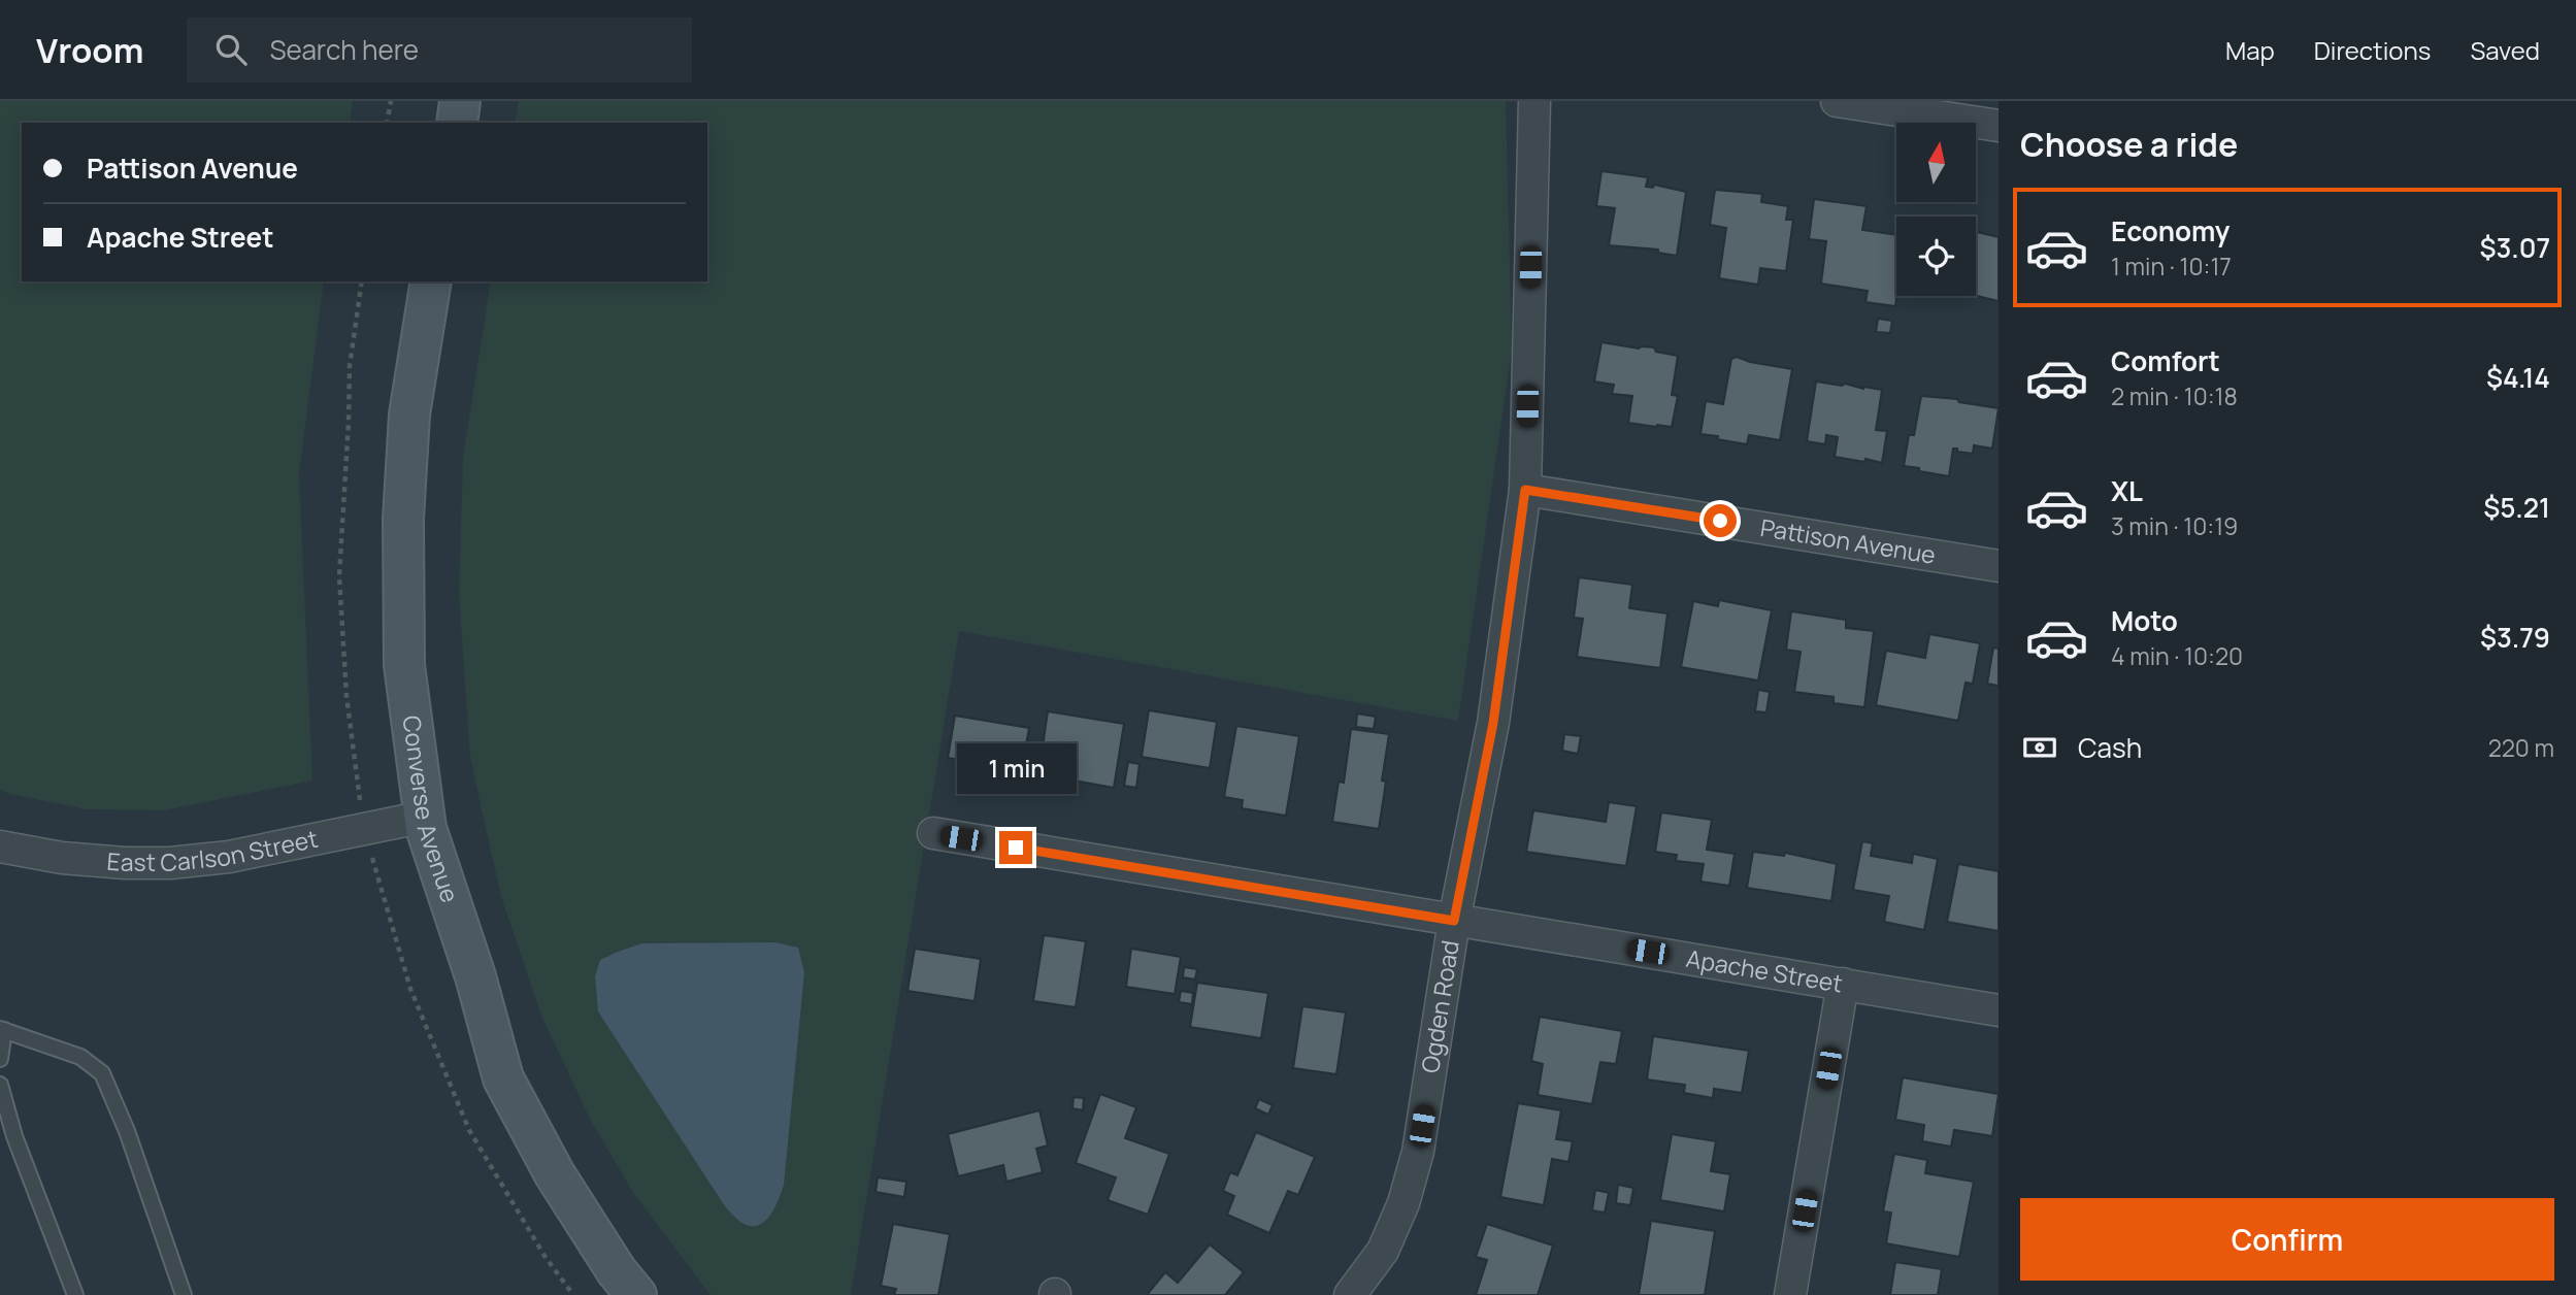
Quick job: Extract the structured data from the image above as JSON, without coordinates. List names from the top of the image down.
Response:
{
  "streets": {
    "main road": ["Converse Avenue"],
    "street": [
      "Pattison Avenue",
      "East Carlson Street",
      "Apache Street",
      "Ogden Road"
    ]
  },
  "crossings": [
    ["Pattison Avenue", "Ogden Road"],
    ["Converse Avenue", "East Carlson Street"],
    ["Apache Street", "Ogden Road"]
  ],
  "north": "top",
  "page": {
    "header": "Vroom",
    "search": "Search here",
    "nav": ["Map", "Directions", "Saved"],
    "heading": "Choose a ride",
    "banner": ["Pattison Avenue", "Apache Street"],
    "list": [
      {
        "name": "Economy",
        "note": "1 min · 10:17",
        "value": "$3.07"
      },
      {
        "name": "Comfort",
        "note": "2 min · 10:18",
        "value": "$4.14"
      },
      {
        "name": "XL",
        "note": "3 min · 10:19",
        "value": "$5.21"
      },
      {
        "name": "Moto",
        "note": "4 min · 10:20",
        "value": "$3.79"
      }
    ],
    "pay": ["Cash", "220 m"],
    "bubble": "1 min",
    "buttons": "Confirm"
  }
}
